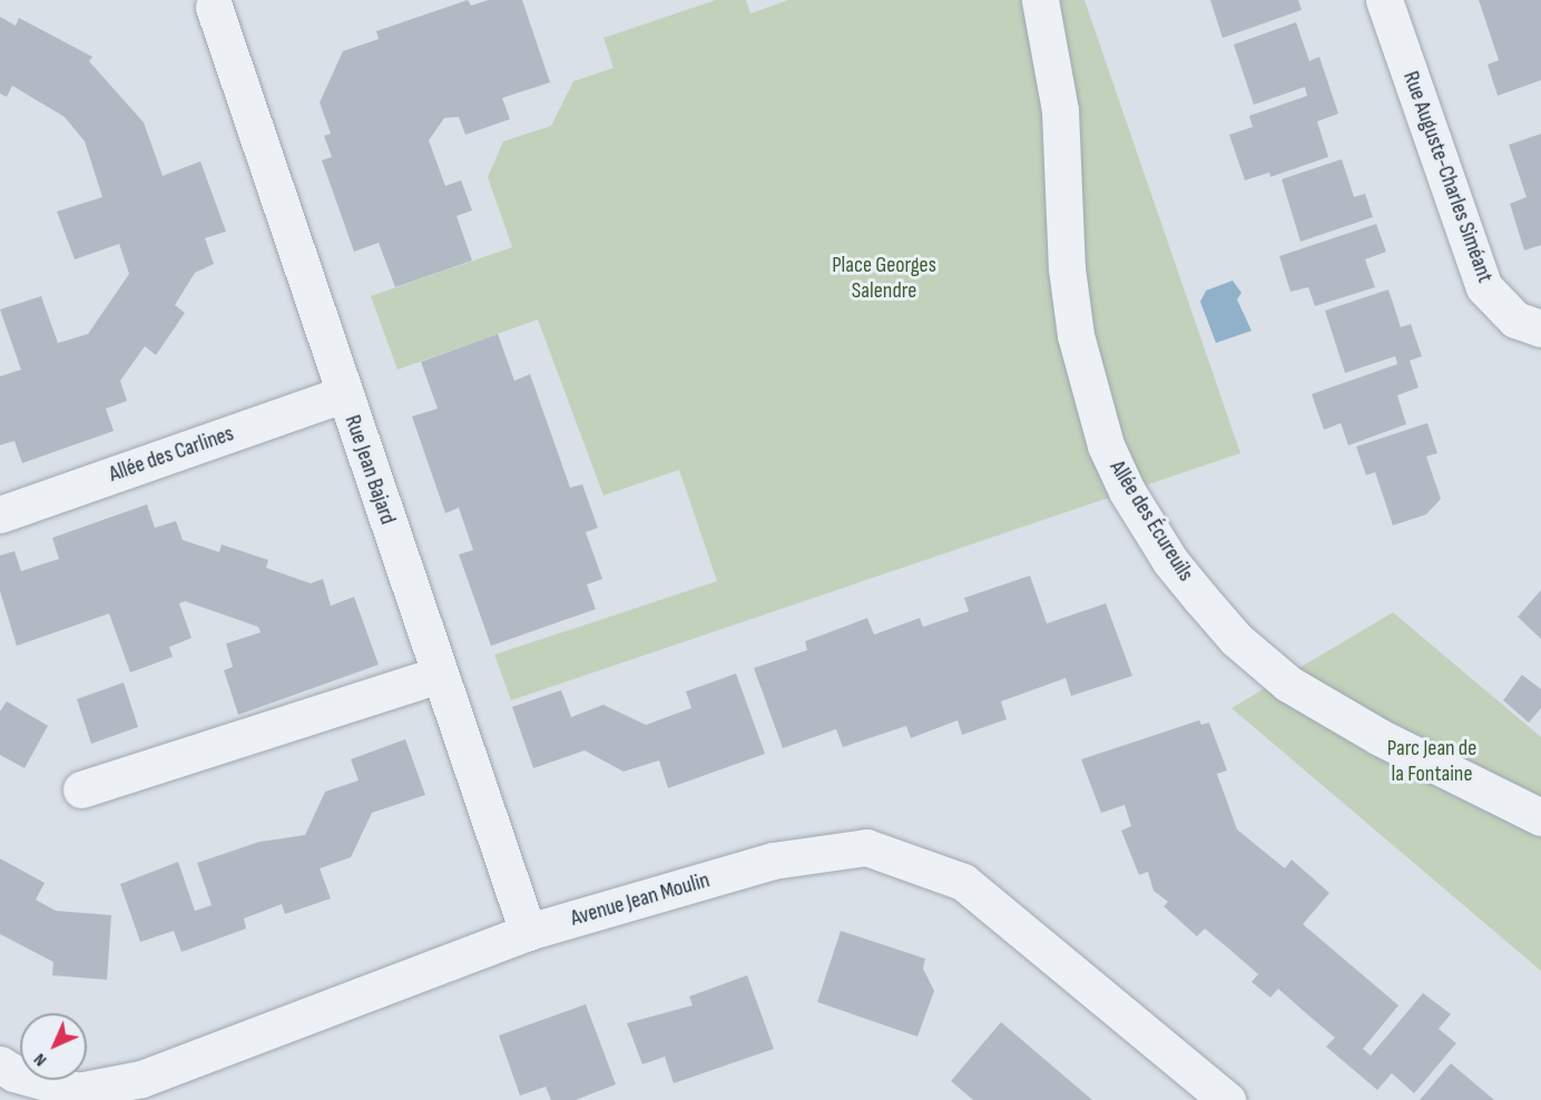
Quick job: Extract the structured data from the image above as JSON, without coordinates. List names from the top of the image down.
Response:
{
  "streets": {
    "street": [
      "Rue Auguste-Charles Siméant",
      "Allée des Carlines",
      "Rue Jean Bajard",
      "Allée des Écureuils",
      "Avenue Jean Moulin"
    ]
  },
  "crossings": [
    ["Allée des Carlines", "Rue Jean Bajard"],
    ["Rue Jean Bajard", "Avenue Jean Moulin"]
  ],
  "parks": ["Place Georges Salendre", "Parc Jean de la Fontaine"],
  "north": "bottom left"
}
